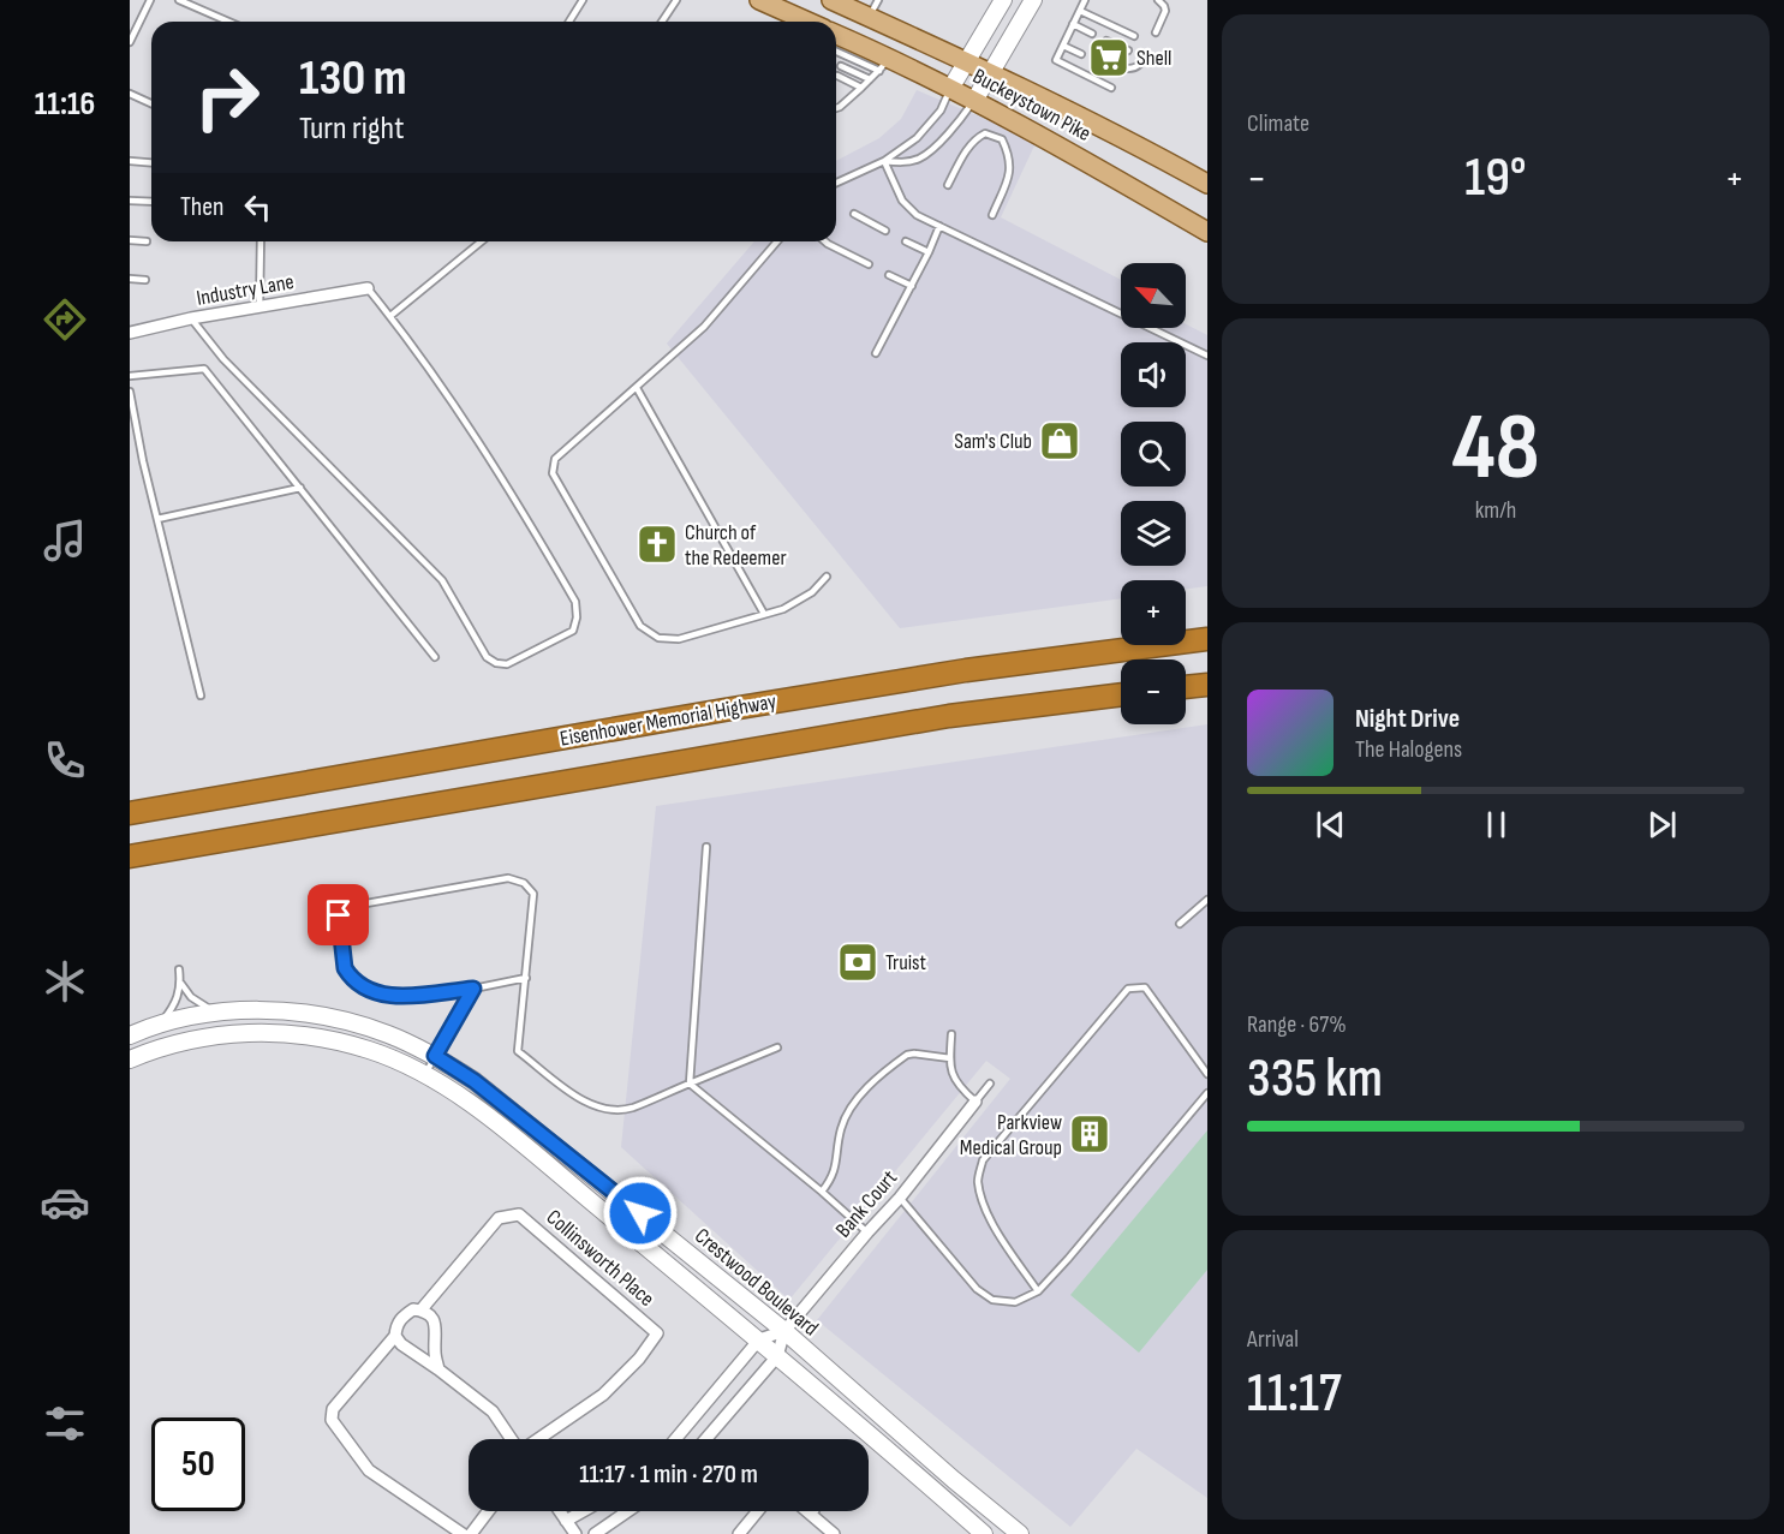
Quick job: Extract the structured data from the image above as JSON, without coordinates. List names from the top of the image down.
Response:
{
  "streets": {
    "highway": ["Eisenhower Memorial Highway"],
    "main road": ["Buckeystown Pike", "Crestwood Boulevard"],
    "street": ["Industry Lane", "Bank Court", "Collinsworth Place"]
  },
  "crossings": [
    ["Bank Court", "Crestwood Boulevard"]
  ],
  "places": {
    "supermarket": ["Shell"],
    "shop": ["Sam's Club"],
    "church": ["Church of the Redeemer"],
    "bank": ["Truist"],
    "building": ["Parkview Medical Group"]
  },
  "north": "top left",
  "page": {
    "tabs": "11:16",
    "tile": [
      "Climate",
      ["48", "km/h"],
      ["Range · 67%", "335 km"],
      ["Arrival", "11:17"]
    ],
    "turn": ["130 m", "Turn right"],
    "heat": ["−", "19°", "+"],
    "then": "Then",
    "map_buttons": ["+", "−"],
    "song": ["Night Drive", "The Halogens"],
    "limit": "50",
    "trip": "11:17 · 1 min · 270 m"
  }
}
